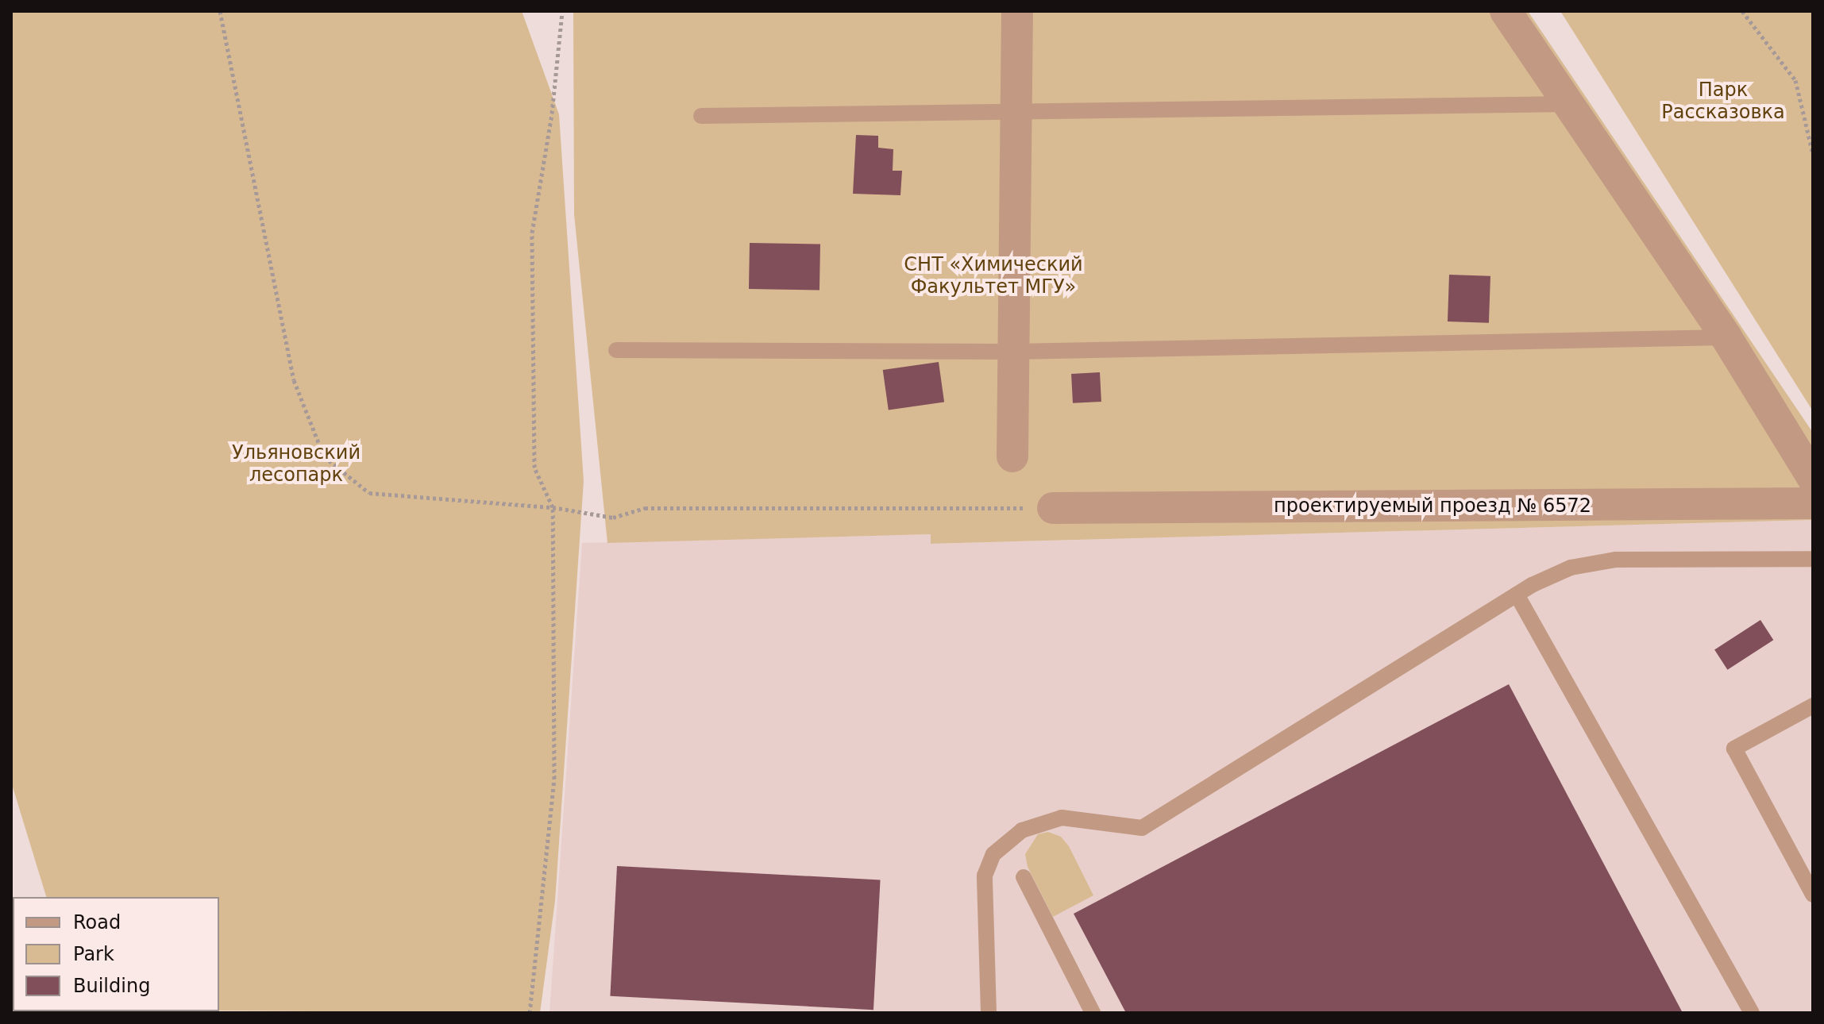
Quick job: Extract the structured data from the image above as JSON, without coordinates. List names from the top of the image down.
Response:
{
  "streets": {
    "street": ["проектируемый проезд № 6572"]
  },
  "parks": ["Парк Рассказовка", "СНТ «Химический Факультет МГУ»", "Ульяновский лесопарк"],
  "legend": ["Road", "Park", "Building"]
}
